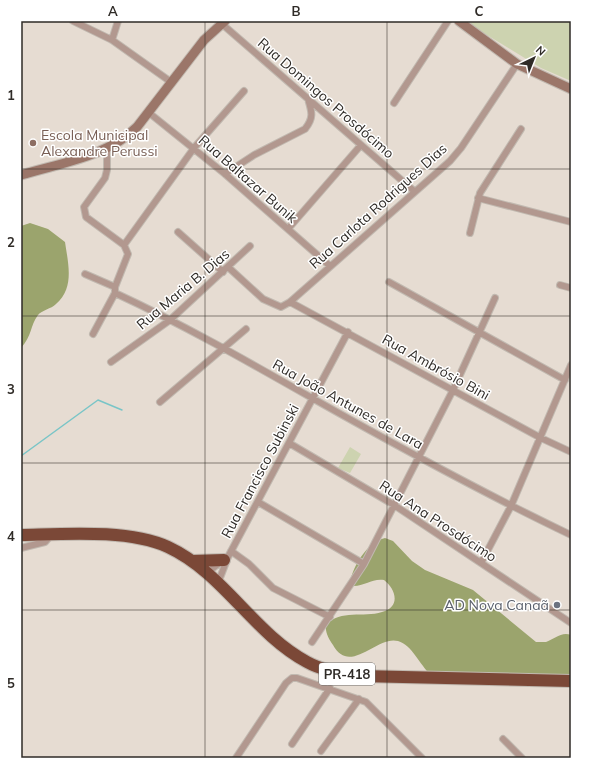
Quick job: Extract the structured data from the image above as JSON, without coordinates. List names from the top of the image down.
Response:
{
  "streets": {
    "highway": ["PR-418"],
    "street": [
      "Rua Domingos Prosdócimo",
      "Rua Baltazar Bunik",
      "Rua Carlota Rodrigues Dias",
      "Rua Maria B. Dias",
      "Rua Ambrósio Bini",
      "Rua João Antunes de Lara",
      "Rua Francisco Subinski",
      "Rua Ana Prosdócimo"
    ]
  },
  "crossings": [
    ["Rua Domingos Prosdócimo", "Rua Carlota Rodrigues Dias"],
    ["Rua Baltazar Bunik", "Rua Carlota Rodrigues Dias"],
    ["Rua Carlota Rodrigues Dias", "Rua Ambrósio Bini"],
    ["Rua Maria B. Dias", "Rua João Antunes de Lara"],
    ["Rua Ambrósio Bini", "Rua Francisco Subinski"],
    ["Rua João Antunes de Lara", "Rua Francisco Subinski"],
    ["Rua Francisco Subinski", "Rua Ana Prosdócimo"],
    ["Rua Francisco Subinski", "PR-418"]
  ],
  "places": ["Escola Municipal Alexandre Perussi", "AD Nova Canaã"],
  "north": "top right",
  "grid": {
    "columns": ["A", "B", "C"],
    "rows": [
      "1",
      "2",
      "3",
      "4",
      "5"
    ]
  }
}
